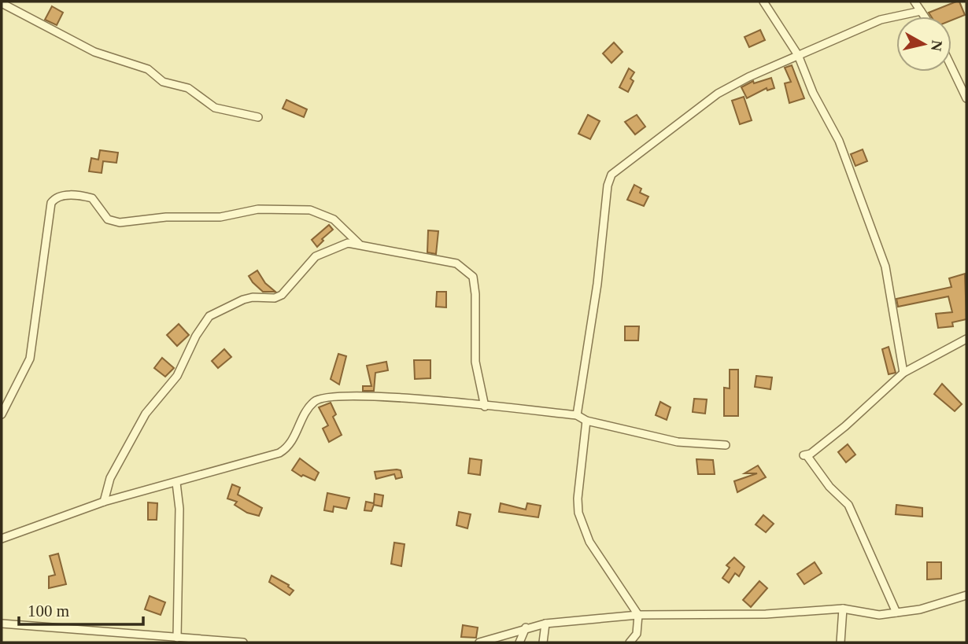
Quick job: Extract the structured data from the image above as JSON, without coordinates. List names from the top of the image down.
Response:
{
  "scale_bar": "100 m",
  "north": "right"
}
